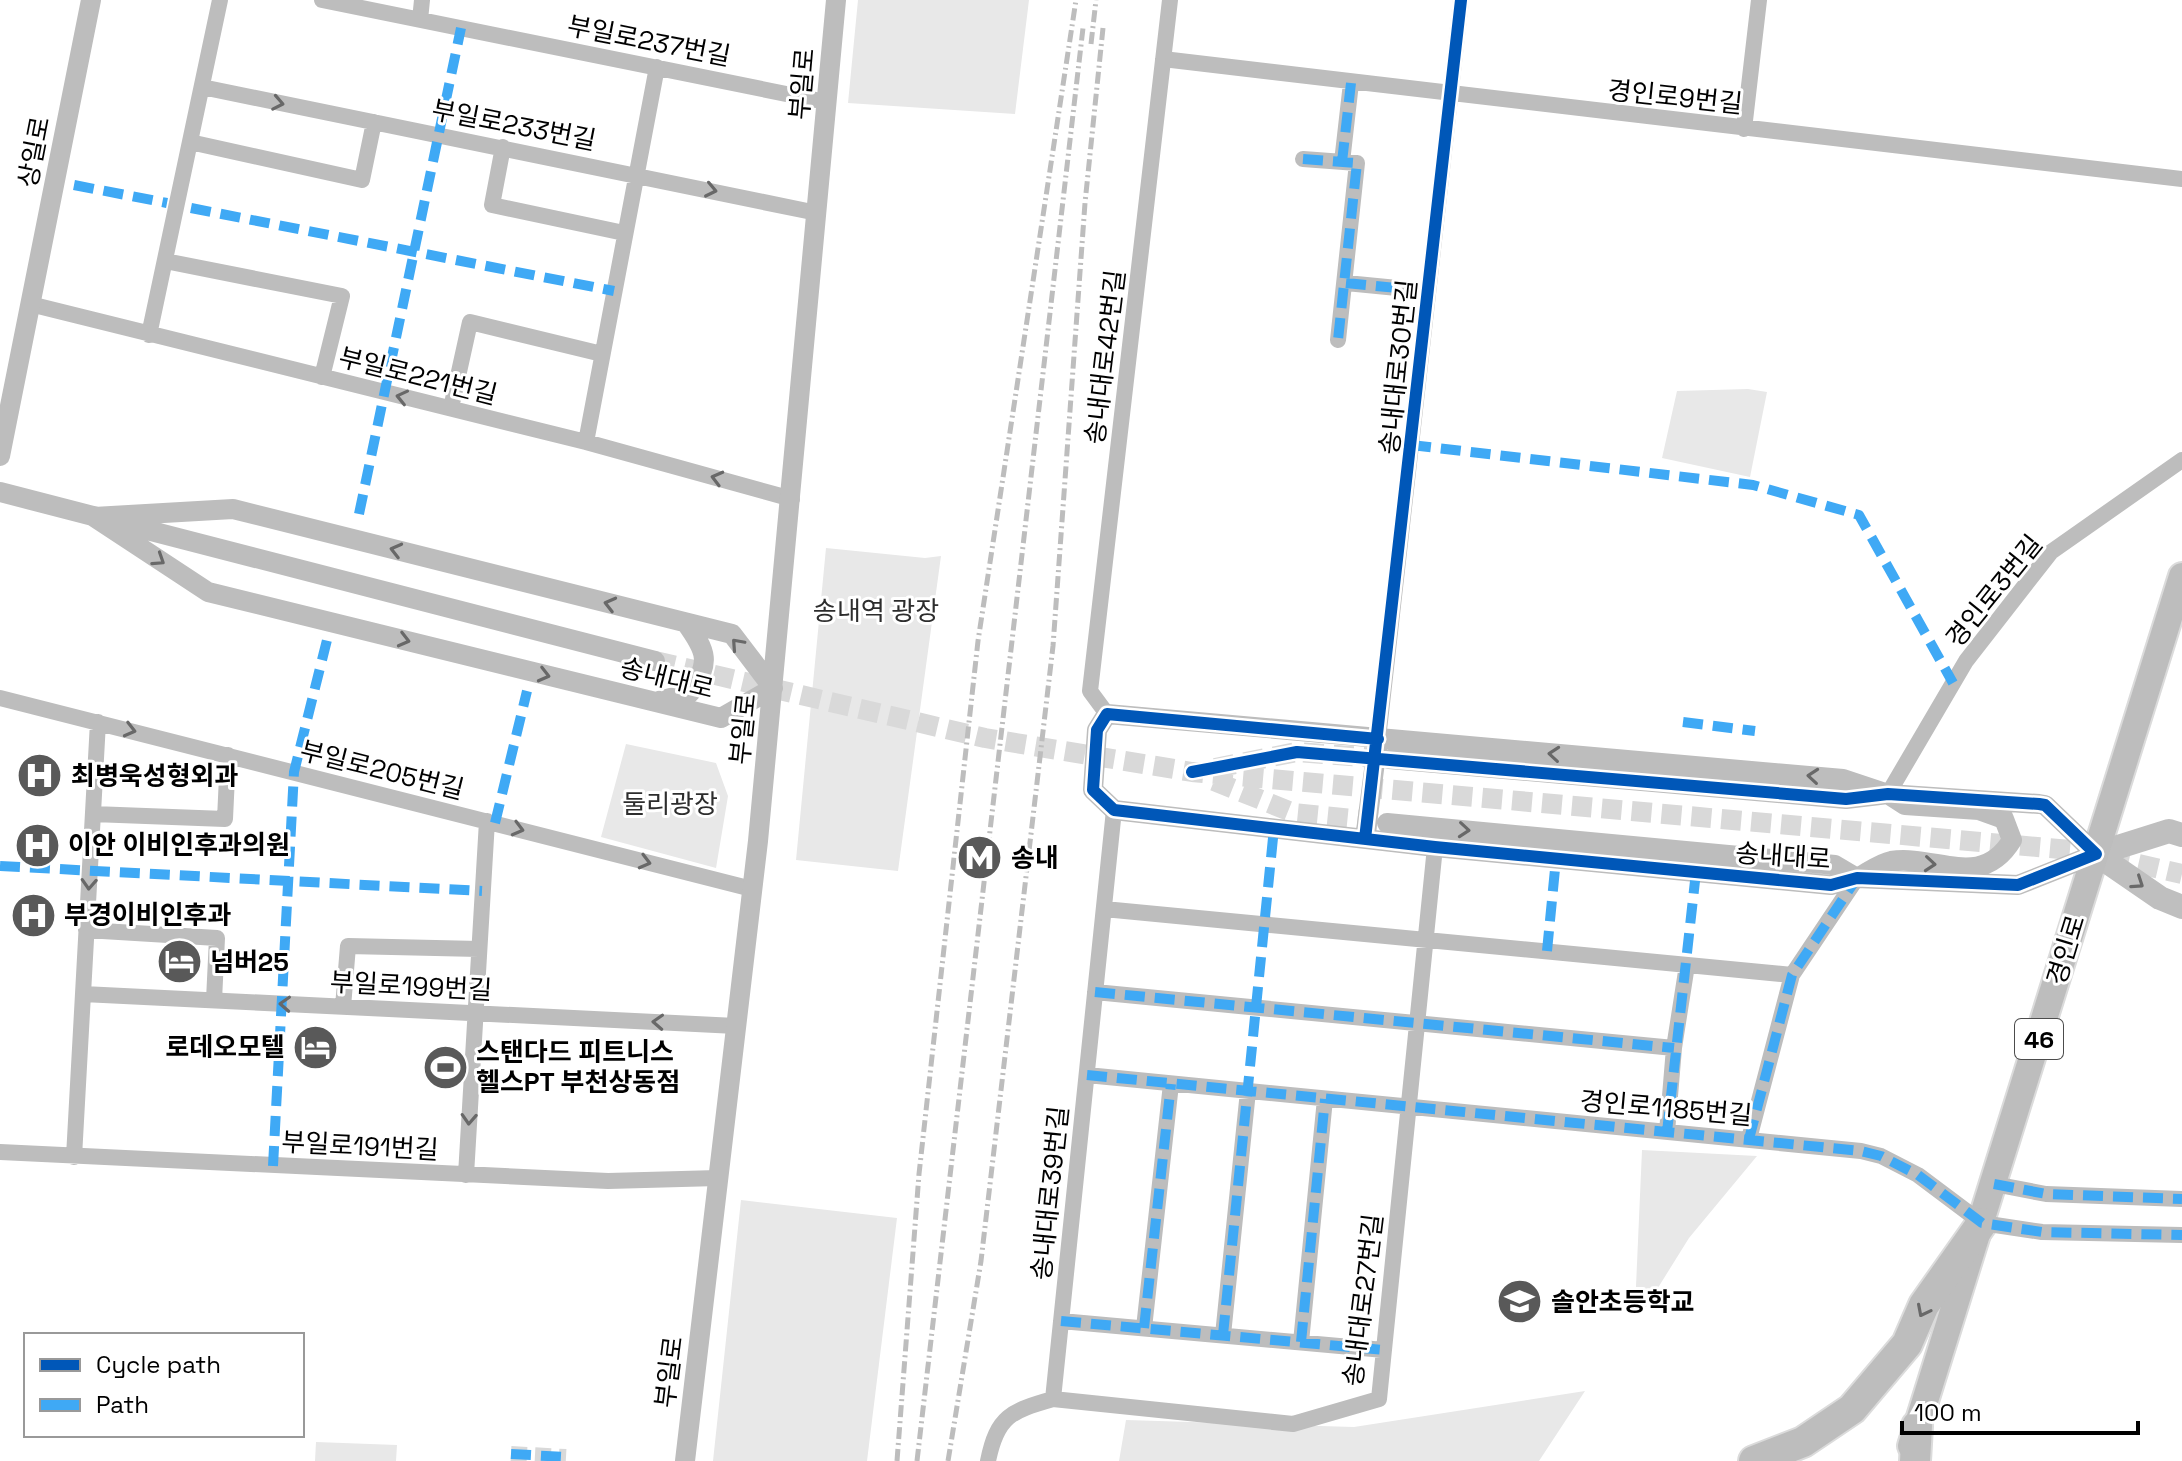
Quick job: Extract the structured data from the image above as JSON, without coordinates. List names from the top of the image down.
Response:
{
  "streets": {
    "main road": ["경인로", "46"],
    "street": [
      "부일로237번길",
      "부일로",
      "경인로9번길",
      "부일로233번길",
      "상일로",
      "송내대로42번길",
      "송내대로30번길",
      "부일로221번길",
      "경인로3번길",
      "송내대로",
      "부일로205번길",
      "부일로199번길",
      "경인로1185번길",
      "부일로191번길",
      "송내대로39번길",
      "송내대로27번길"
    ]
  },
  "crossings": [
    ["부일로237번길", "부일로"],
    ["부일로", "부일로233번길"],
    ["부일로", "부일로221번길"],
    ["부일로", "송내대로"],
    ["부일로", "부일로205번길"],
    ["부일로", "부일로199번길"],
    ["부일로", "부일로191번길"],
    ["경인로9번길", "송내대로42번길"],
    ["경인로9번길", "송내대로30번길"],
    ["상일로", "부일로221번길"],
    ["송내대로", "경인로"],
    ["송내대로", "송내대로39번길"],
    ["송내대로", "송내대로27번길"],
    ["경인로", "경인로1185번길"],
    ["경인로1185번길", "송내대로39번길"],
    ["경인로1185번길", "송내대로27번길"],
    ["송내대로39번길", "송내대로27번길"]
  ],
  "one_way": [
    "부일로233번길",
    "부일로221번길",
    "부일로205번길",
    "부일로199번길"
  ],
  "parks": ["송내역 광장", "둘리광장"],
  "places": {
    "hospital": ["최병욱성형외과", "이안 이비인후과의원", "부경이비인후과"],
    "metro station": ["송내"],
    "hotel": ["넘버25", "로데오모텔"],
    "sports": ["스탠다드 피트니스 헬스PT 부천상동점"],
    "school or university": ["솔안초등학교"]
  },
  "legend": ["Cycle path", "Path"],
  "scale_bar": "100 m"
}
